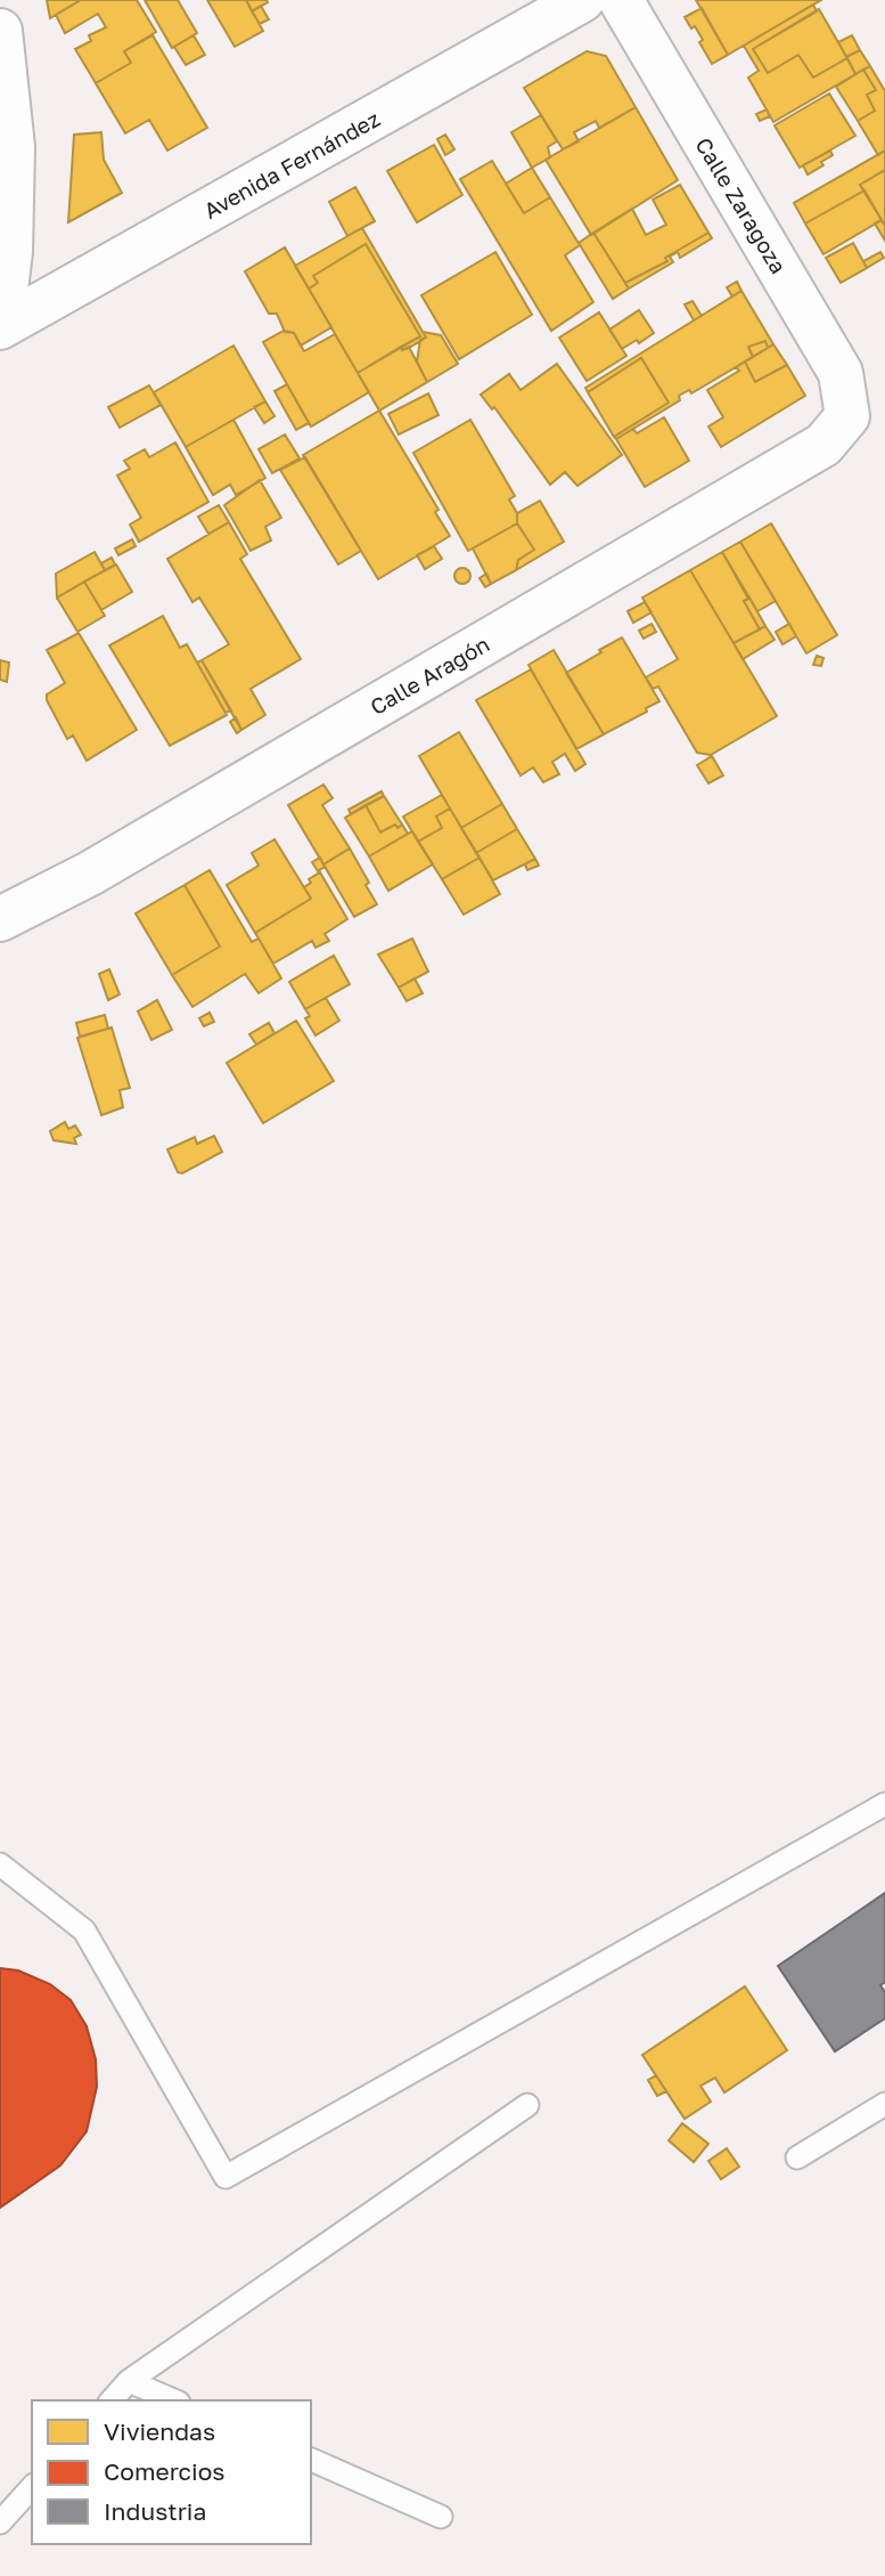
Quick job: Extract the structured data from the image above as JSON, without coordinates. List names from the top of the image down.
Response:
{
  "streets": {
    "street": ["Avenida Fernández", "Calle Zaragoza", "Calle Aragón"]
  },
  "crossings": [
    ["Calle Zaragoza", "Calle Aragón"]
  ],
  "legend": ["Viviendas", "Comercios", "Industria"]
}
